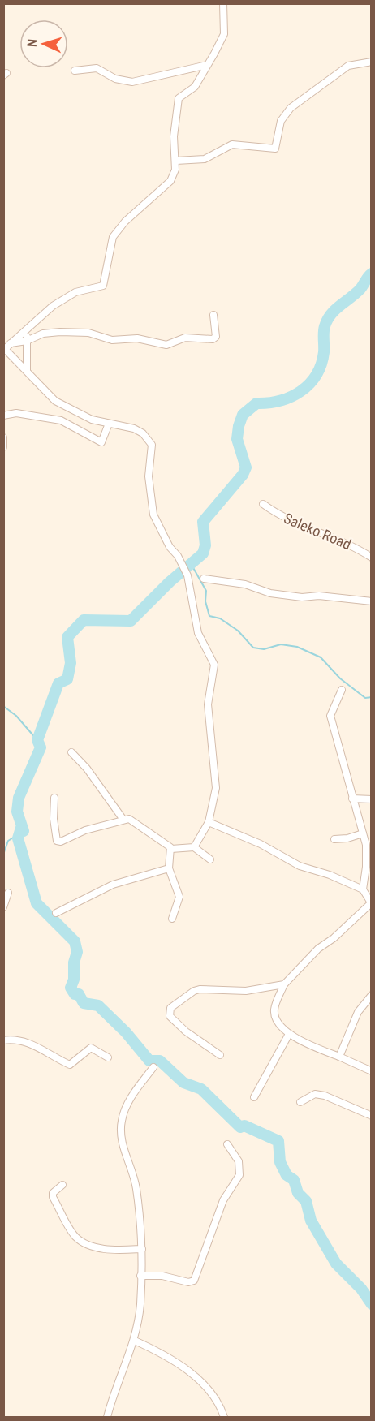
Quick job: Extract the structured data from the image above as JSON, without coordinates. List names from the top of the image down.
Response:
{
  "streets": {
    "street": ["Saleko Road"]
  },
  "north": "left"
}
